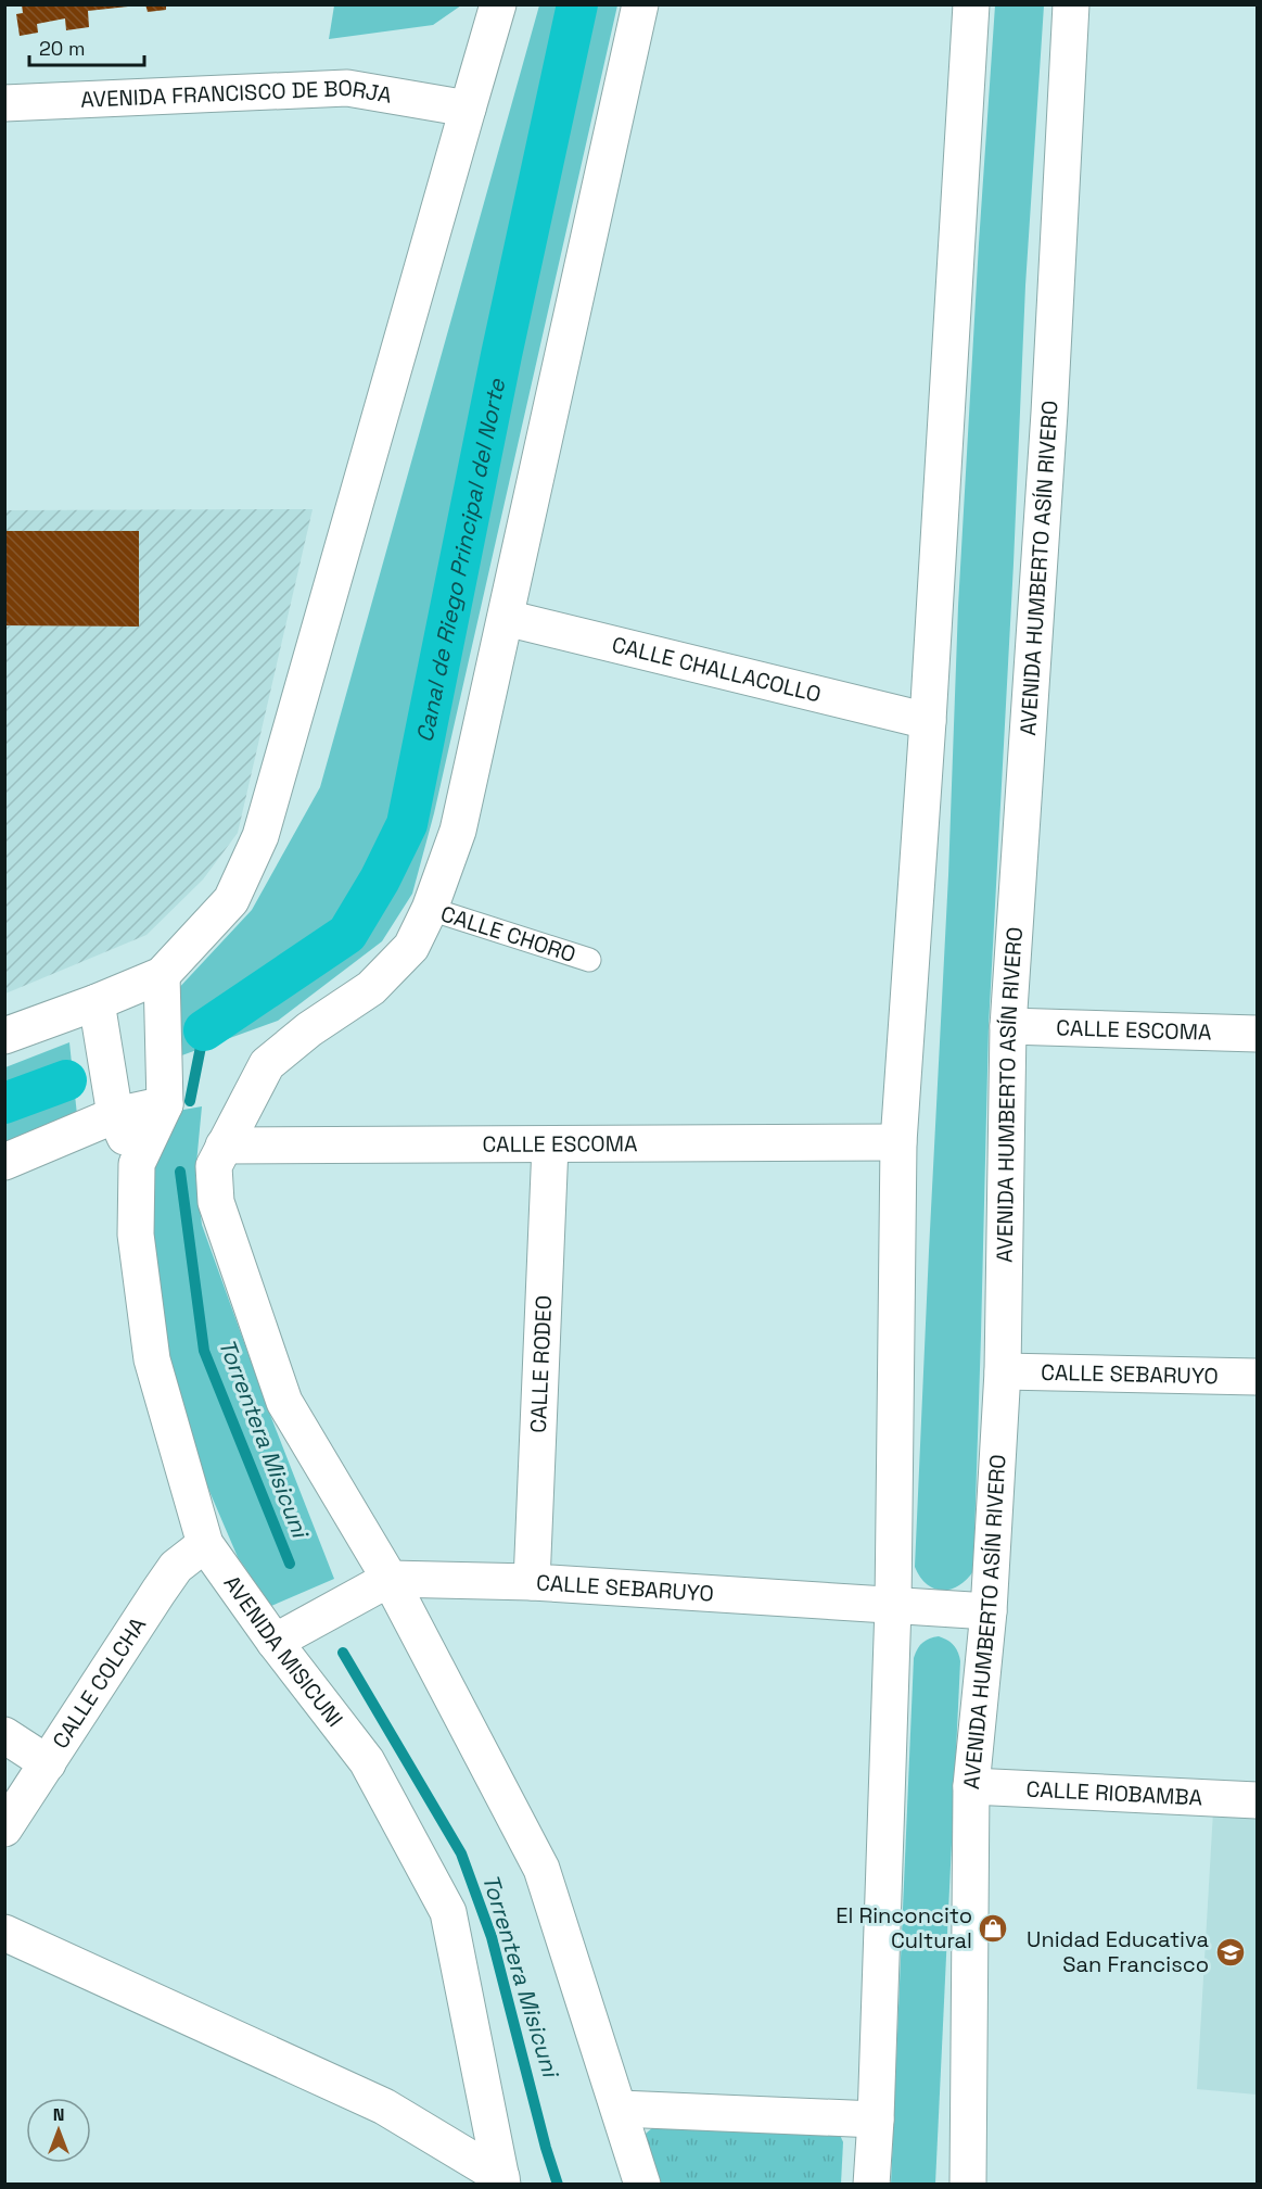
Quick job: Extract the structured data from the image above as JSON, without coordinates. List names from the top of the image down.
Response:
{
  "streets": {
    "street": [
      "AVENIDA FRANCISCO DE BORJA",
      "AVENIDA HUMBERTO ASÍN RIVERO",
      "CALLE CHALLACOLLO",
      "CALLE ESCOMA",
      "CALLE RODEO",
      "CALLE SEBARUYO",
      "AVENIDA MISICUNI",
      "CALLE COLCHA",
      "CALLE RIOBAMBA"
    ],
    "lane": ["CALLE CHORO"]
  },
  "crossings": [
    ["AVENIDA HUMBERTO ASÍN RIVERO", "CALLE ESCOMA"],
    ["AVENIDA HUMBERTO ASÍN RIVERO", "CALLE SEBARUYO"],
    ["AVENIDA HUMBERTO ASÍN RIVERO", "CALLE RIOBAMBA"],
    ["CALLE ESCOMA", "CALLE RODEO"],
    ["CALLE RODEO", "CALLE SEBARUYO"],
    ["CALLE SEBARUYO", "AVENIDA MISICUNI"],
    ["AVENIDA MISICUNI", "CALLE COLCHA"]
  ],
  "water": ["Canal de Riego Principal del Norte", "Torrentera Misicuni"],
  "places": {
    "shop": ["El Rinconcito Cultural"],
    "school or university": ["Unidad Educativa San Francisco"]
  },
  "scale_bar": "20 m",
  "north": "top"
}
